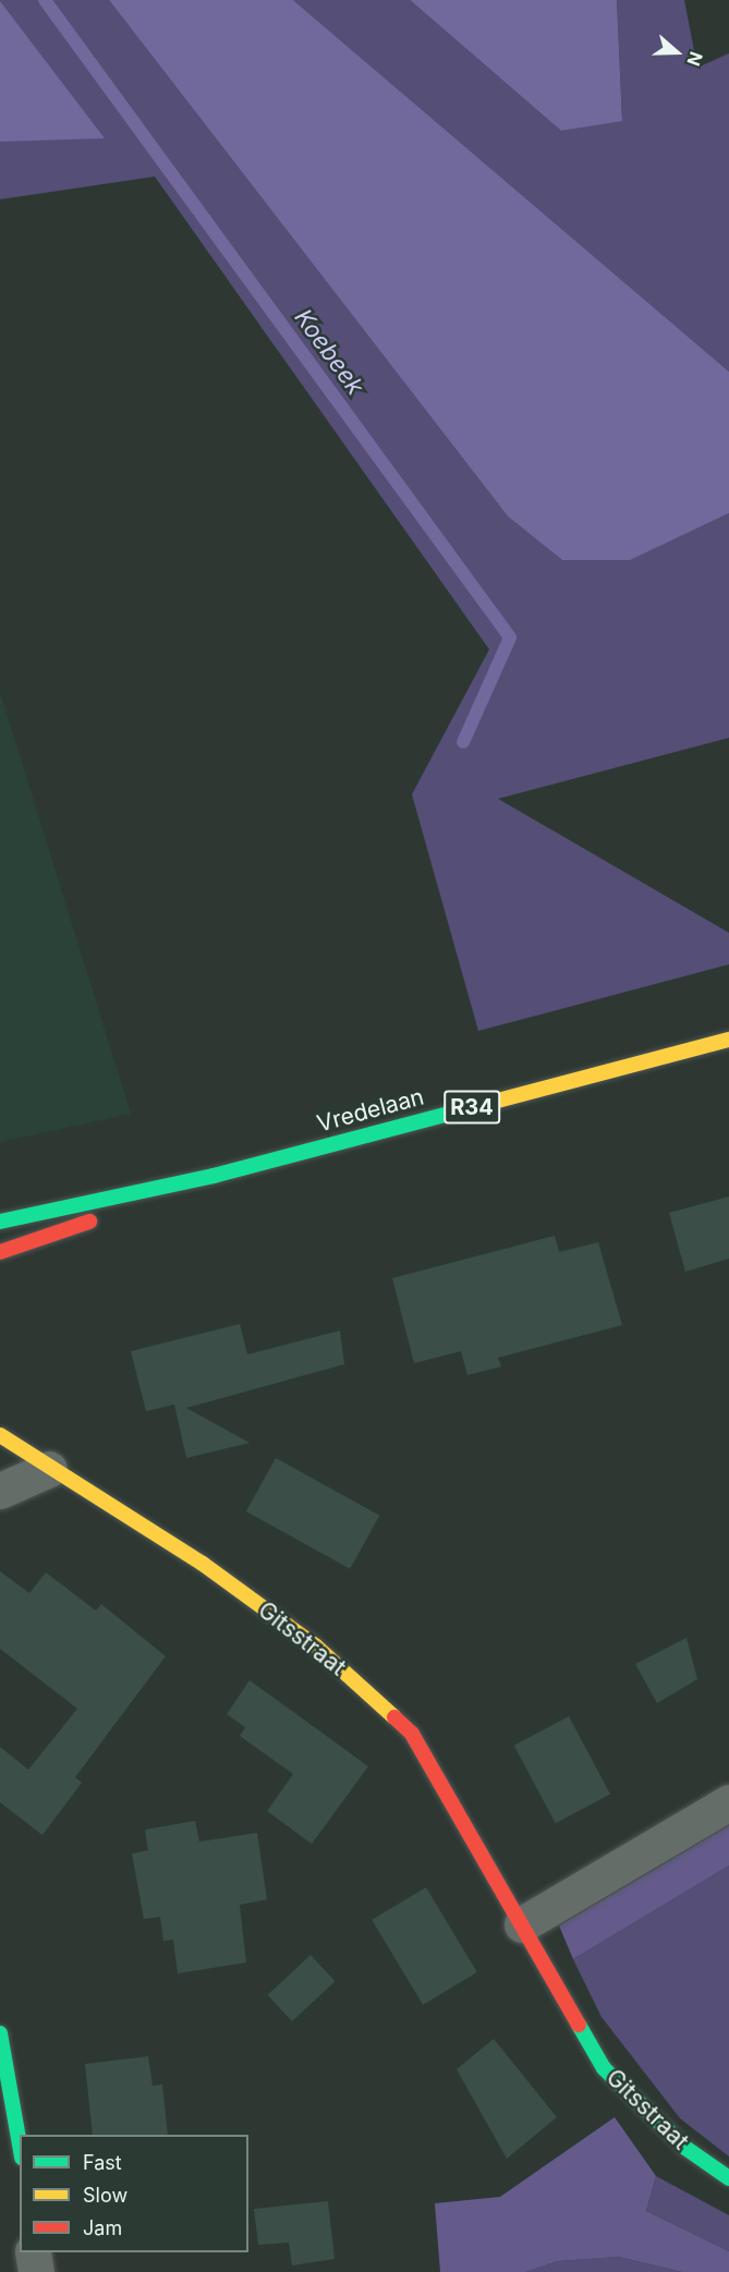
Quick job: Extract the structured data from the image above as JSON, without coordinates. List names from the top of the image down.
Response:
{
  "streets": {
    "street": ["R34", "Vredelaan", "Gitsstraat"]
  },
  "water": ["Koebeek"],
  "legend": ["Fast", "Slow", "Jam"],
  "north": "right"
}
